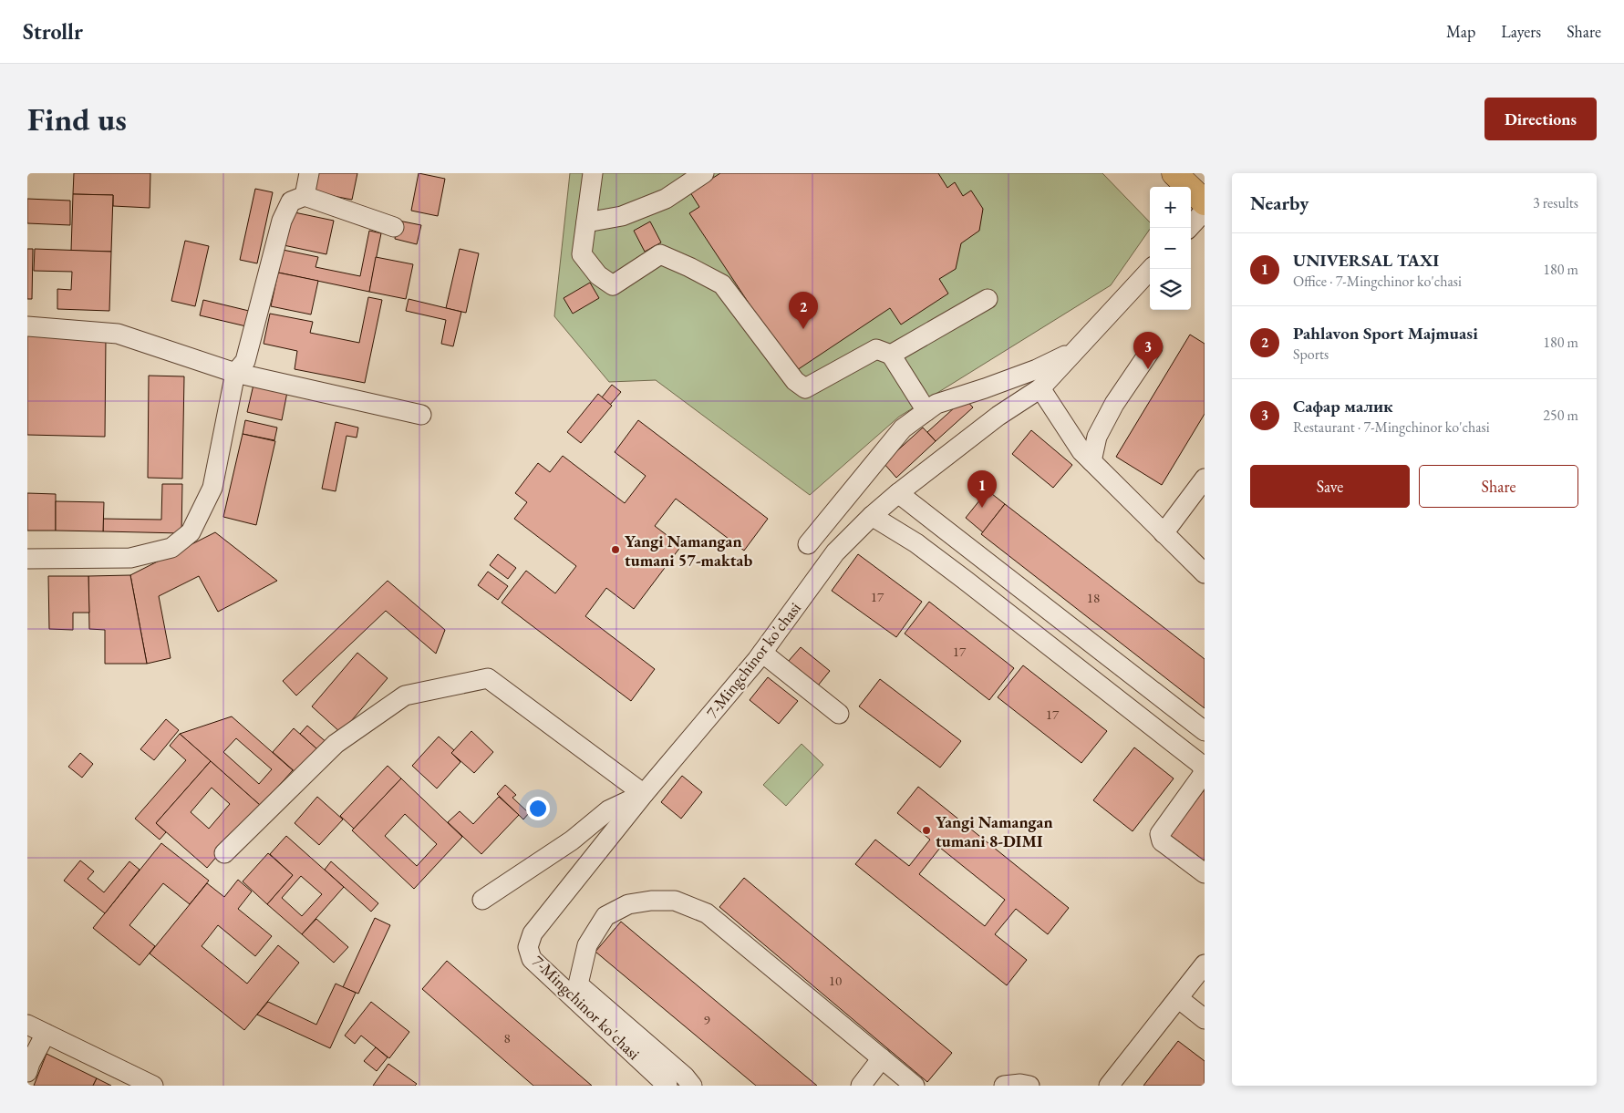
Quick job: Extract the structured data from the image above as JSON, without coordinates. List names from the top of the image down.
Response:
{
  "streets": {
    "street": ["7-Mingchinor ko'chasi"]
  },
  "places": ["Yangi Namangan tumani 57-maktab", "Yangi Namangan tumani 8-DIMI"],
  "house_numbers": [
    "17",
    "18",
    "17",
    "17",
    "10",
    "9",
    "8"
  ],
  "page": {
    "header": "Strollr",
    "nav": ["Map", "Layers", "Share"],
    "buttons": [
      "Directions",
      ["Save", "Share"]
    ],
    "title": "Find us",
    "heading": ["Nearby", "3 results"],
    "map_buttons": ["+", "−"],
    "list": [
      {
        "mark": "1",
        "name": "UNIVERSAL TAXI",
        "note": "Office · 7-Mingchinor ko'chasi",
        "value": "180 m"
      },
      {
        "mark": "2",
        "name": "Pahlavon Sport Majmuasi",
        "note": "Sports",
        "value": "180 m"
      },
      {
        "mark": "3",
        "name": "Сафар малик",
        "note": "Restaurant · 7-Mingchinor ko'chasi",
        "value": "250 m"
      }
    ],
    "pins": ["2", "3", "1"]
  }
}
